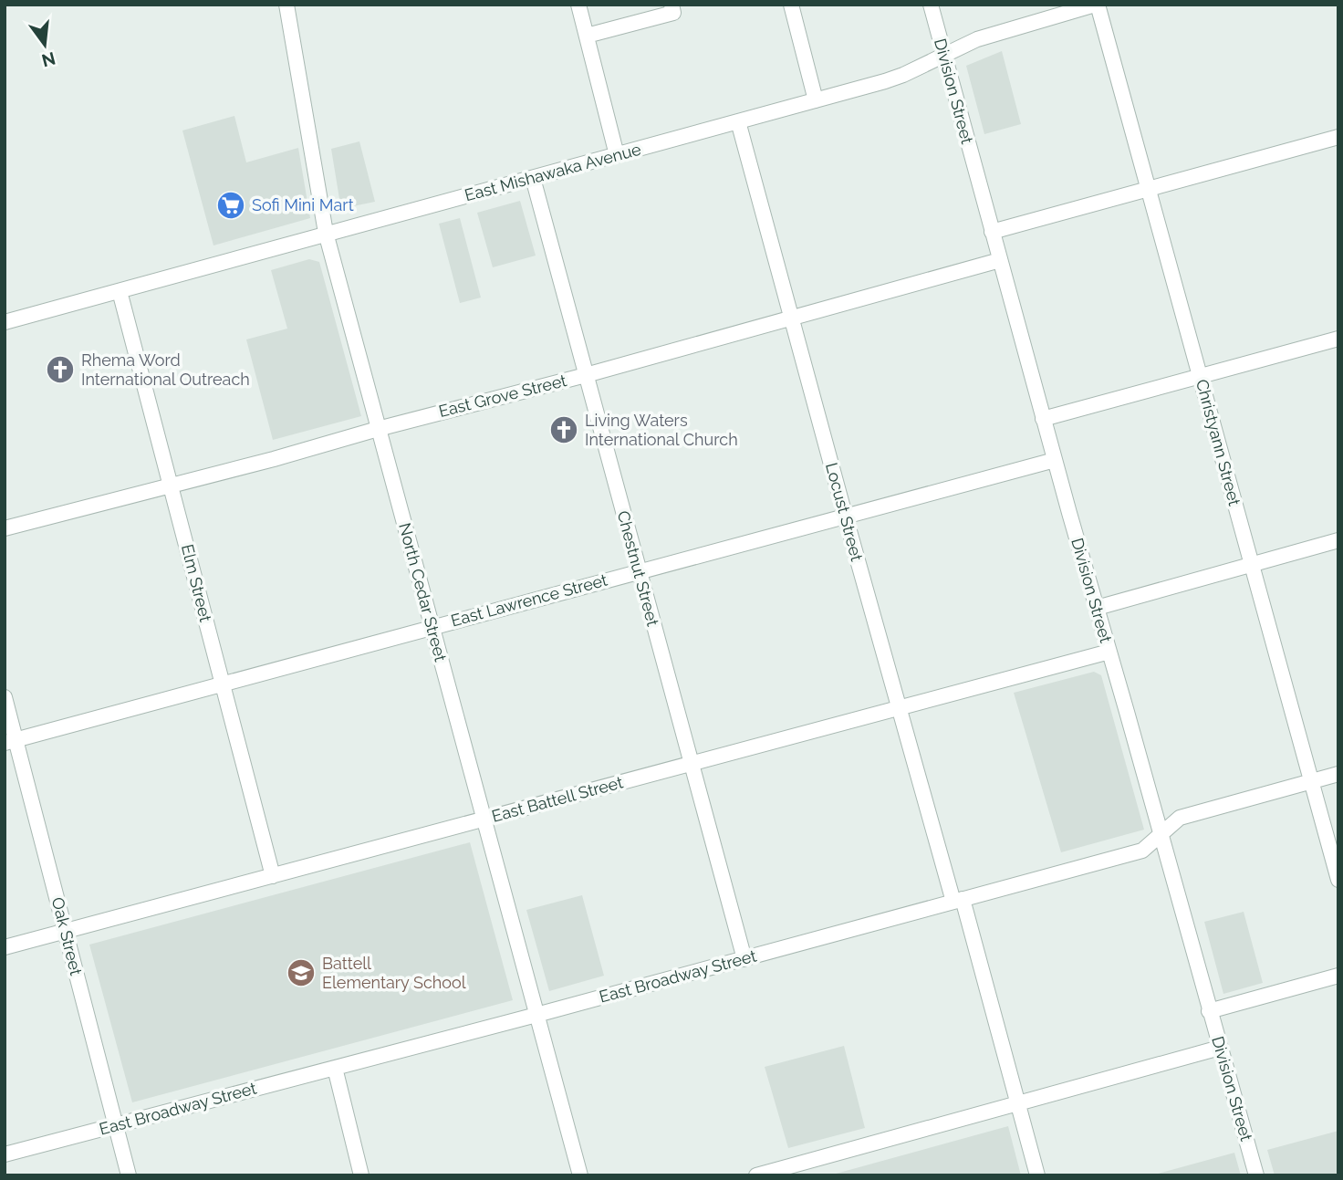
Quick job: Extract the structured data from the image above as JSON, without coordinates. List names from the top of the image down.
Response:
{
  "streets": {
    "street": [
      "Division Street",
      "East Mishawaka Avenue",
      "East Grove Street",
      "Christyann Street",
      "Locust Street",
      "Chestnut Street",
      "Elm Street",
      "North Cedar Street",
      "East Lawrence Street",
      "East Battell Street",
      "Oak Street",
      "East Broadway Street"
    ]
  },
  "crossings": [
    ["Division Street", "East Mishawaka Avenue"],
    ["Division Street", "East Grove Street"],
    ["Division Street", "East Lawrence Street"],
    ["Division Street", "East Battell Street"],
    ["Division Street", "East Broadway Street"],
    ["East Mishawaka Avenue", "Christyann Street"],
    ["East Mishawaka Avenue", "Locust Street"],
    ["East Mishawaka Avenue", "Chestnut Street"],
    ["East Mishawaka Avenue", "Elm Street"],
    ["East Mishawaka Avenue", "North Cedar Street"],
    ["East Grove Street", "Locust Street"],
    ["East Grove Street", "Chestnut Street"],
    ["East Grove Street", "Elm Street"],
    ["East Grove Street", "North Cedar Street"],
    ["Christyann Street", "East Broadway Street"],
    ["Locust Street", "East Lawrence Street"],
    ["Locust Street", "East Battell Street"],
    ["Locust Street", "East Broadway Street"],
    ["Chestnut Street", "East Lawrence Street"],
    ["Chestnut Street", "East Battell Street"],
    ["Chestnut Street", "East Broadway Street"],
    ["Elm Street", "East Lawrence Street"],
    ["Elm Street", "East Battell Street"],
    ["North Cedar Street", "East Lawrence Street"],
    ["North Cedar Street", "East Battell Street"],
    ["North Cedar Street", "East Broadway Street"],
    ["East Lawrence Street", "Oak Street"],
    ["East Battell Street", "Oak Street"],
    ["Oak Street", "East Broadway Street"]
  ],
  "places": {
    "supermarket": ["Sofi Mini Mart"],
    "church": ["Rhema Word International Outreach", "Living Waters International Church"],
    "school or university": ["Battell Elementary School"]
  },
  "north": "bottom"
}
